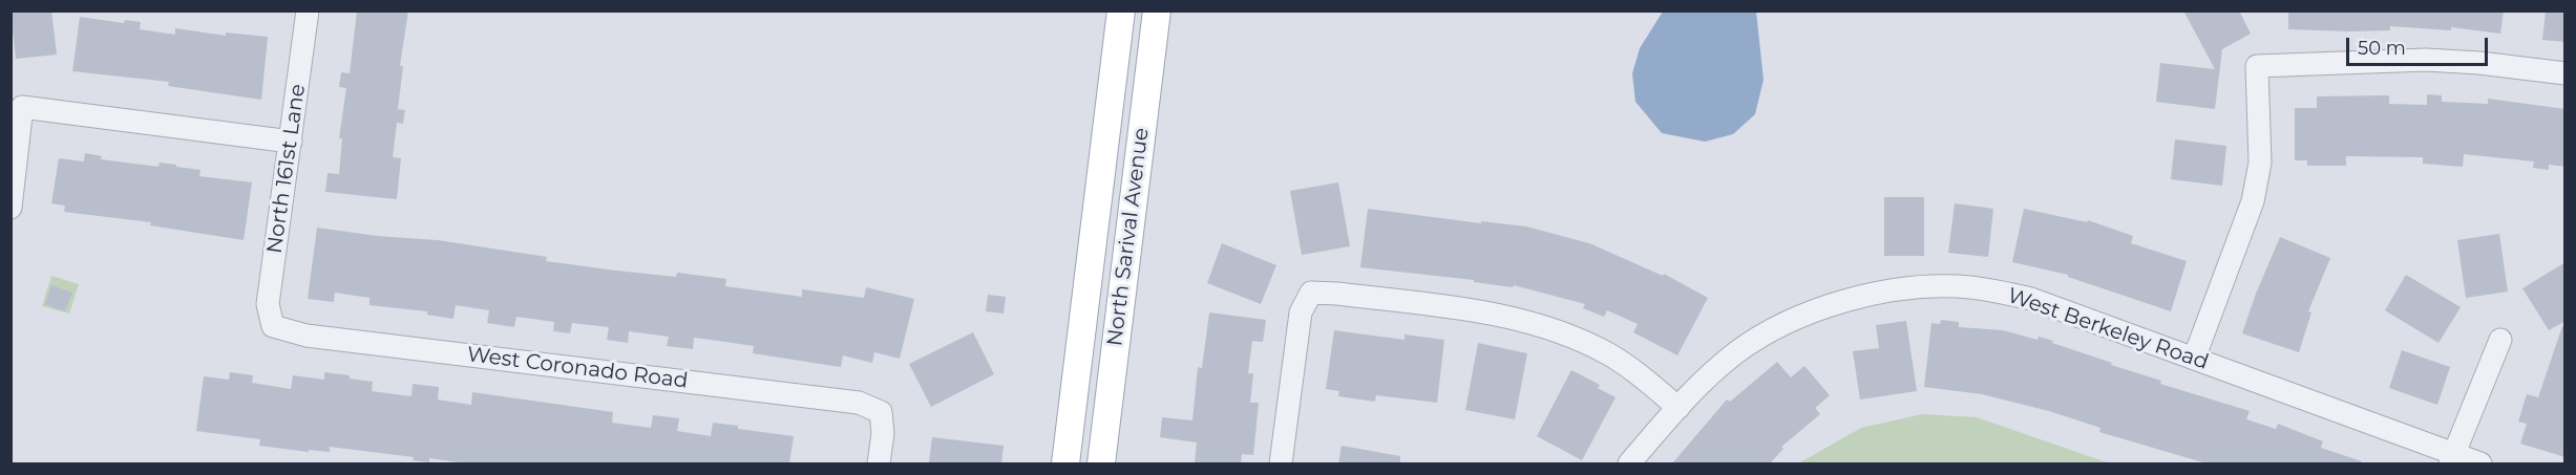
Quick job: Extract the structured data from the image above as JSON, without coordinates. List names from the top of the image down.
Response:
{
  "streets": {
    "main road": ["North Sarival Avenue"],
    "street": ["North 161st Lane", "West Berkeley Road", "West Coronado Road"]
  },
  "crossings": [
    ["North 161st Lane", "West Coronado Road"]
  ],
  "scale_bar": "50 m"
}
